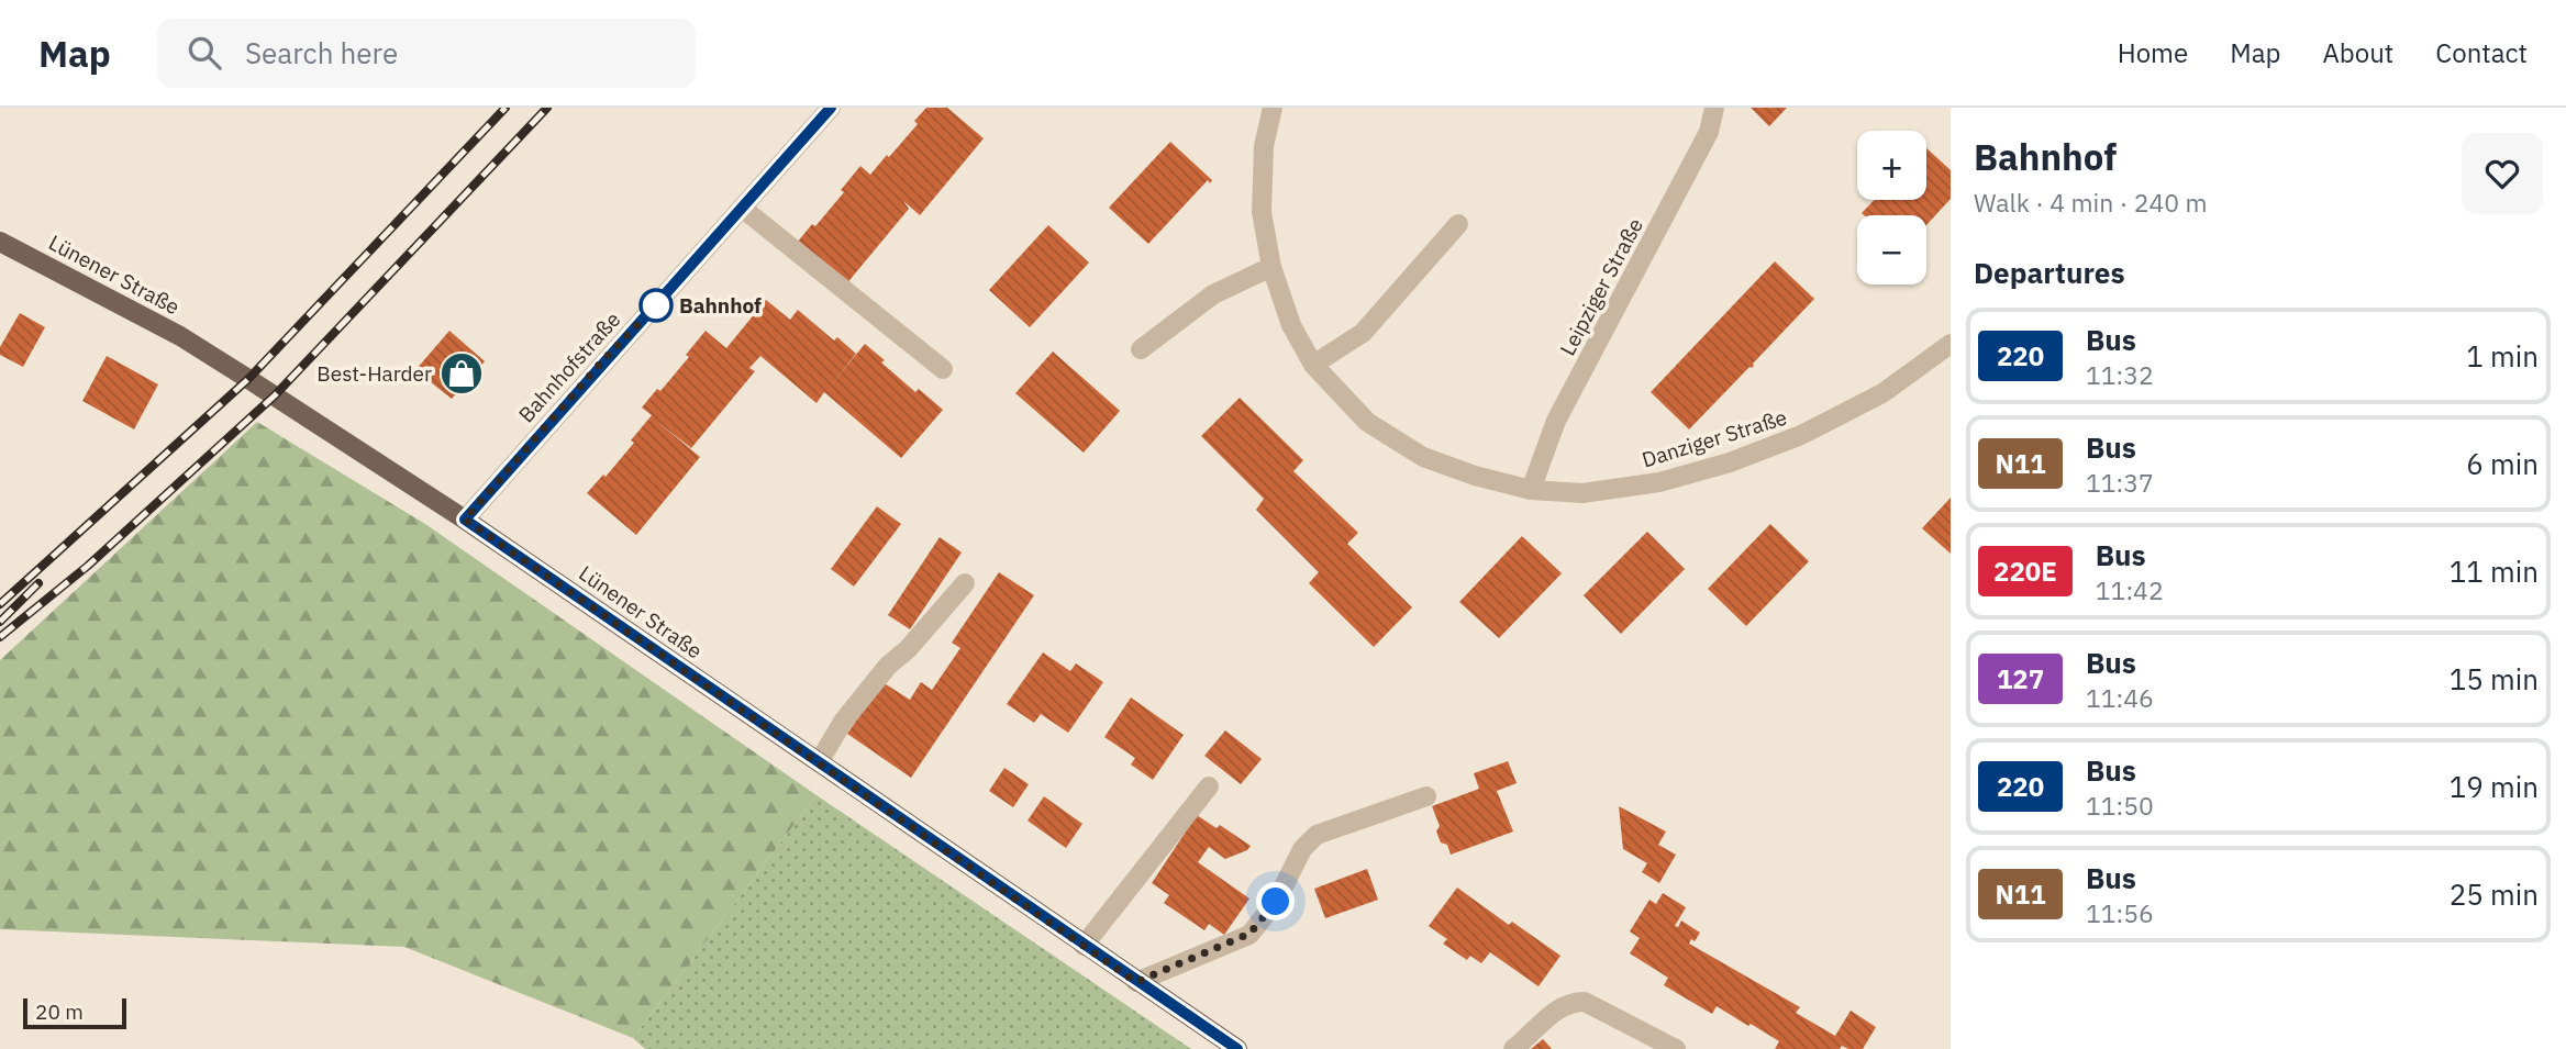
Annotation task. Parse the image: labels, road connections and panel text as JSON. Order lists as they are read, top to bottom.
{
  "streets": {
    "main road": ["Lünener Straße"],
    "street": ["Leipziger Straße", "Bahnhofstraße", "Danziger Straße"]
  },
  "crossings": [
    ["Lünener Straße", "Bahnhofstraße"],
    ["Leipziger Straße", "Danziger Straße"]
  ],
  "places": {
    "other": ["Bahnhof"],
    "shop": ["Best-Harder"]
  },
  "lines": ["bus line 220"],
  "scale_bar": "20 m",
  "page": {
    "header": "Map",
    "search": "Search here",
    "nav": [
      "Home",
      "Map",
      "About",
      "Contact"
    ],
    "heading": [
      ["Bahnhof", "Walk · 4 min · 240 m"],
      "Departures"
    ],
    "map_buttons": ["+", "−"],
    "list": [
      {
        "mark": "220",
        "name": "Bus",
        "note": "11:32",
        "value": "1 min"
      },
      {
        "mark": "N11",
        "name": "Bus",
        "note": "11:37",
        "value": "6 min"
      },
      {
        "mark": "220E",
        "name": "Bus",
        "note": "11:42",
        "value": "11 min"
      },
      {
        "mark": "127",
        "name": "Bus",
        "note": "11:46",
        "value": "15 min"
      },
      {
        "mark": "220",
        "name": "Bus",
        "note": "11:50",
        "value": "19 min"
      },
      {
        "mark": "N11",
        "name": "Bus",
        "note": "11:56",
        "value": "25 min"
      }
    ],
    "scale": "20 m"
  }
}
